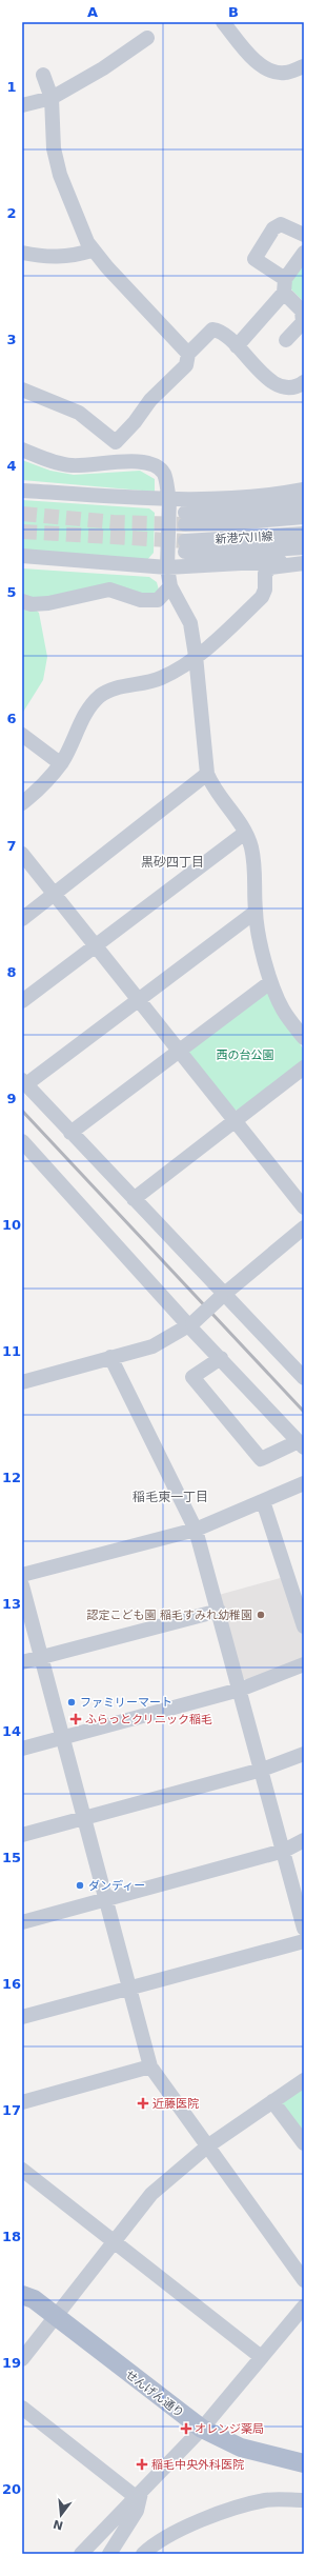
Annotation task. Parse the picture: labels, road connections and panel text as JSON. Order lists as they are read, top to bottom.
{
  "streets": {
    "main road": ["せんげん通り"],
    "street": ["新港穴川線"]
  },
  "districts": ["黒砂四丁目", "稲毛東一丁目"],
  "parks": ["西の台公園"],
  "places": {
    "other": ["認定こども園 稲毛すみれ幼稚園", "ファミリーマート", "ダンディー"],
    "health": [
      "ふらっとクリニック稲毛",
      "近藤医院",
      "オレンジ薬局",
      "稲毛中央外科医院"
    ]
  },
  "north": "bottom",
  "grid": {
    "columns": ["A", "B"],
    "rows": [
      "1",
      "2",
      "3",
      "4",
      "5",
      "6",
      "7",
      "8",
      "9",
      "10",
      "11",
      "12",
      "13",
      "14",
      "15",
      "16",
      "17",
      "18",
      "19",
      "20"
    ]
  }
}
